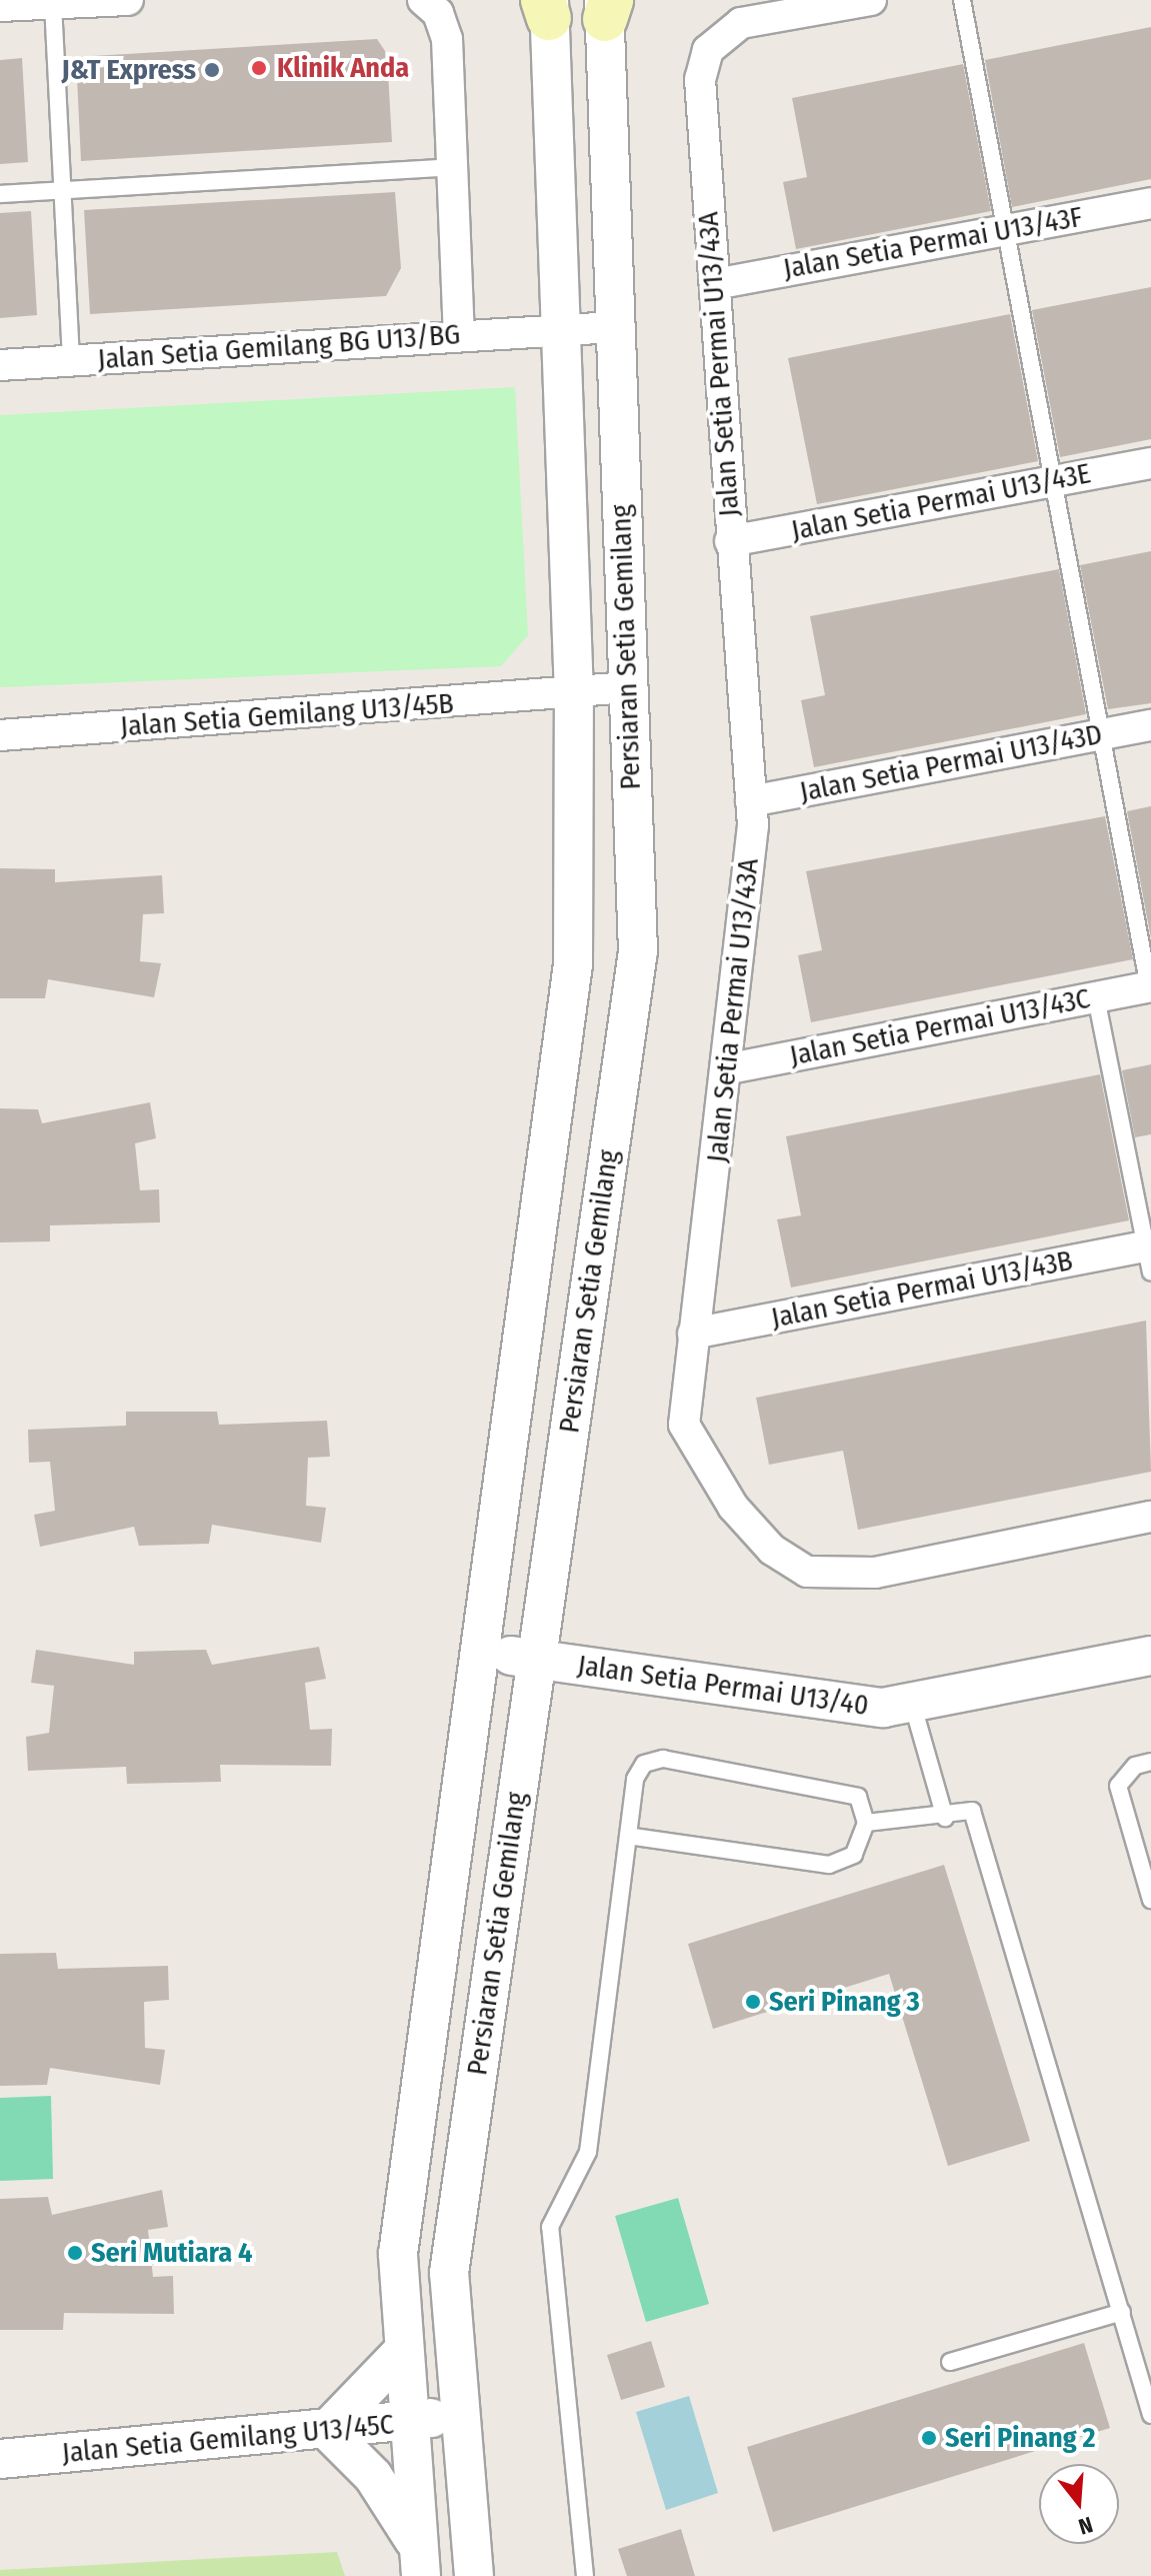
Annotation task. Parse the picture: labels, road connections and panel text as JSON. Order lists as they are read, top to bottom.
{
  "streets": {
    "street": [
      "Jalan Setia Permai U13/43F",
      "Jalan Setia Gemilang BG U13/BG",
      "Jalan Setia Permai U13/43A",
      "Jalan Setia Permai U13/43E",
      "Persiaran Setia Gemilang",
      "Jalan Setia Gemilang U13/45B",
      "Jalan Setia Permai U13/43D",
      "Jalan Setia Permai U13/43C",
      "Jalan Setia Permai U13/43B",
      "Jalan Setia Permai U13/40",
      "Jalan Setia Gemilang U13/45C"
    ]
  },
  "crossings": [
    ["Jalan Setia Permai U13/43F", "Jalan Setia Permai U13/43A"],
    ["Jalan Setia Gemilang BG U13/BG", "Persiaran Setia Gemilang"],
    ["Jalan Setia Permai U13/43A", "Jalan Setia Permai U13/43E"],
    ["Jalan Setia Permai U13/43A", "Jalan Setia Permai U13/43D"],
    ["Jalan Setia Permai U13/43A", "Jalan Setia Permai U13/43C"],
    ["Jalan Setia Permai U13/43A", "Jalan Setia Permai U13/43B"],
    ["Persiaran Setia Gemilang", "Jalan Setia Gemilang U13/45B"],
    ["Persiaran Setia Gemilang", "Jalan Setia Permai U13/40"],
    ["Persiaran Setia Gemilang", "Jalan Setia Gemilang U13/45C"]
  ],
  "places": [
    "Klinik Anda",
    "J&T Express",
    "Seri Pinang 3",
    "Seri Mutiara 4",
    "Seri Pinang 2"
  ],
  "north": "bottom"
}
